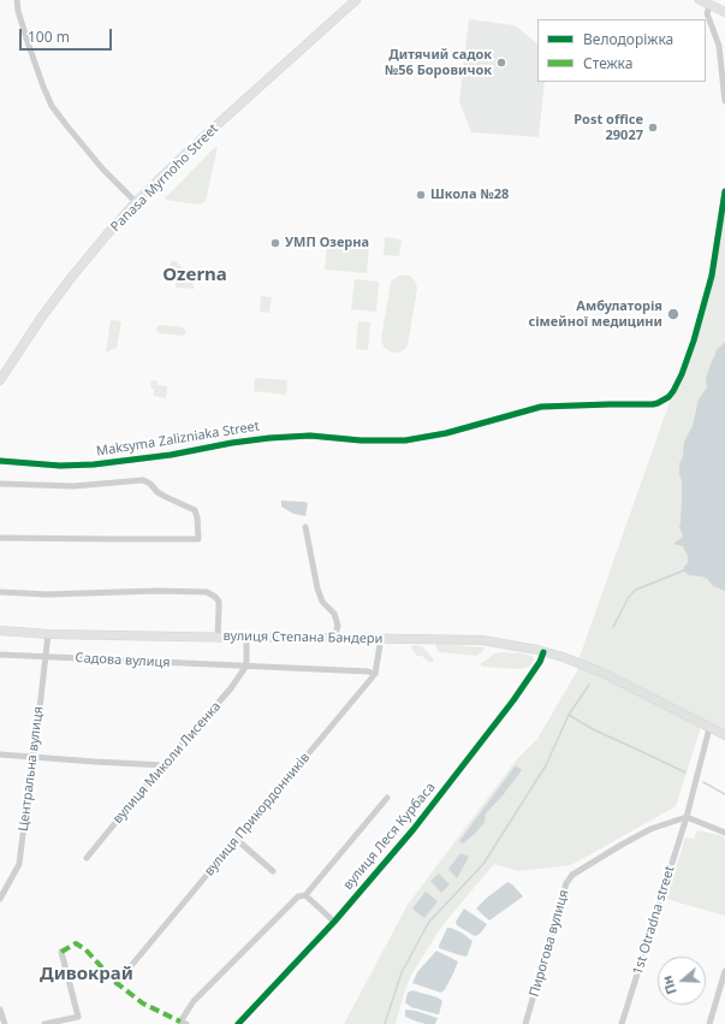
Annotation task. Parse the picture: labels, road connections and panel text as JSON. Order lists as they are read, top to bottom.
{
  "streets": {
    "main road": ["Panasa Myrnoho Street", "вулиця Степана Бандери"],
    "street": [
      "Maksyma Zalizniaka Street",
      "Садова вулиця",
      "вулиця Миколи Лисенка",
      "Центральна вулиця",
      "вулиця Прикордонників",
      "вулиця Леся Курбаса",
      "1st Otradna street",
      "Пирогова вулиця"
    ]
  },
  "crossings": [
    ["вулиця Степана Бандери", "Центральна вулиця"],
    ["вулиця Степана Бандери", "вулиця Прикордонників"],
    ["вулиця Степана Бандери", "вулиця Леся Курбаса"],
    ["вулиця Степана Бандери", "1st Otradna street"],
    ["Садова вулиця", "вулиця Миколи Лисенка"],
    ["Садова вулиця", "Центральна вулиця"],
    ["Садова вулиця", "вулиця Прикордонників"],
    ["1st Otradna street", "Пирогова вулиця"]
  ],
  "districts": ["Ozerna", "Дивокрай"],
  "places": [
    "Дитячий садок №56 Боровичок",
    "Post office 29027",
    "Школа №28",
    "УМП Озерна",
    "Амбулаторія сімейної медицини"
  ],
  "legend": ["Велодоріжка", "Стежка"],
  "scale_bar": "100 m",
  "north": "left"
}
